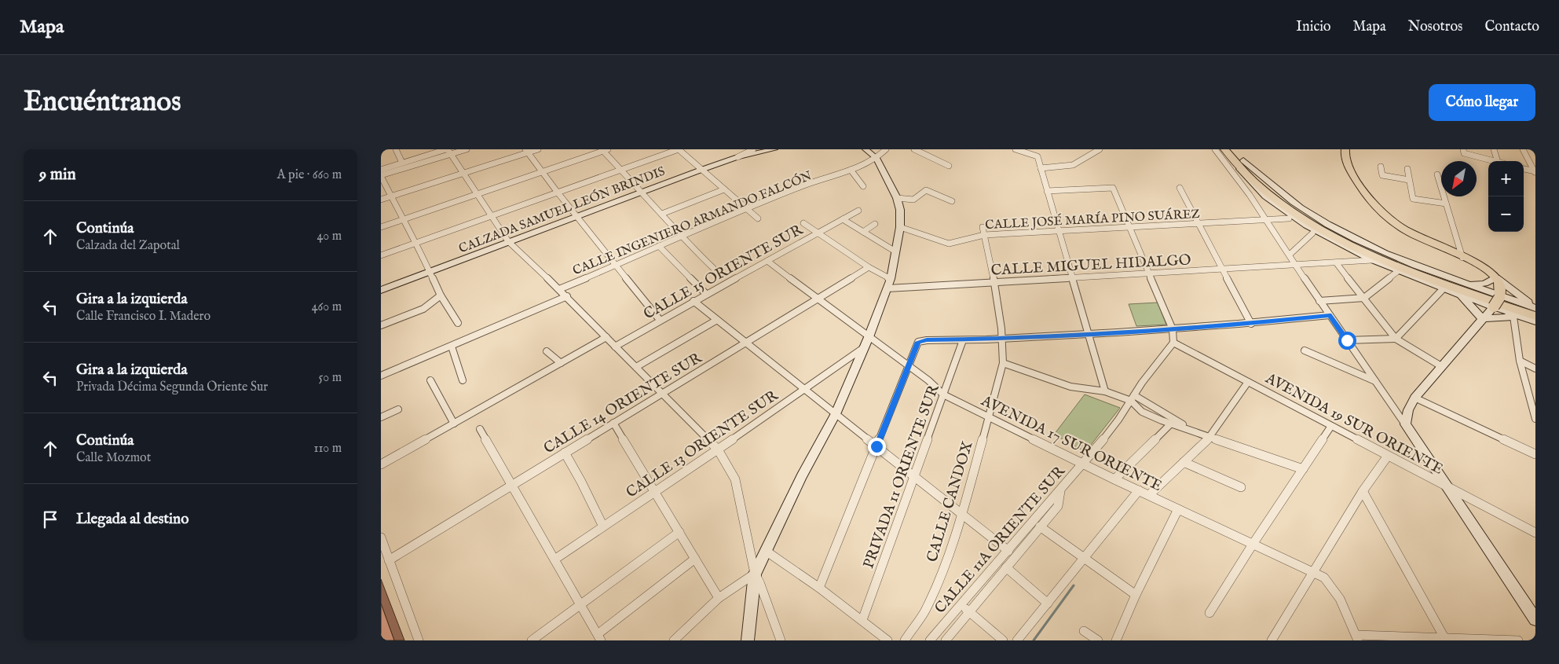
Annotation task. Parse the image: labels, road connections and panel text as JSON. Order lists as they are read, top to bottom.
{
  "streets": {
    "street": [
      "CALZADA SAMUEL LEÓN BRINDIS",
      "CALLE JOSÉ MARÍA PINO SUÁREZ",
      "CALLE INGENIERO ARMANDO FALCÓN",
      "CALLE MIGUEL HIDALGO",
      "CALLE 15 ORIENTE SUR",
      "CALLE 14 ORIENTE SUR",
      "AVENIDA 19 SUR ORIENTE",
      "AVENIDA 17 SUR ORIENTE",
      "CALLE 13 ORIENTE SUR",
      "PRIVADA 11 ORIENTE SUR",
      "CALLE CANDOX",
      "CALLE 11A ORIENTE SUR"
    ]
  },
  "crossings": [
    ["CALLE 15 ORIENTE SUR", "AVENIDA 17 SUR ORIENTE"],
    ["CALLE 14 ORIENTE SUR", "AVENIDA 17 SUR ORIENTE"],
    ["AVENIDA 19 SUR ORIENTE", "CALLE 11A ORIENTE SUR"],
    ["AVENIDA 17 SUR ORIENTE", "PRIVADA 11 ORIENTE SUR"],
    ["AVENIDA 17 SUR ORIENTE", "CALLE CANDOX"],
    ["AVENIDA 17 SUR ORIENTE", "CALLE 11A ORIENTE SUR"]
  ],
  "north": "bottom left",
  "page": {
    "header": "Mapa",
    "nav": [
      "Inicio",
      "Mapa",
      "Nosotros",
      "Contacto"
    ],
    "buttons": "Cómo llegar",
    "title": "Encuéntranos",
    "heading": ["9 min", "A pie · 660 m"],
    "map_buttons": ["+", "−"],
    "list": [
      ["Continúa", "Calzada del Zapotal", "40 m"],
      ["Gira a la izquierda", "Calle Francisco I. Madero", "460 m"],
      ["Gira a la izquierda", "Privada Décima Segunda Oriente Sur", "50 m"],
      ["Continúa", "Calle Mozmot", "110 m"],
      "Llegada al destino"
    ]
  }
}
